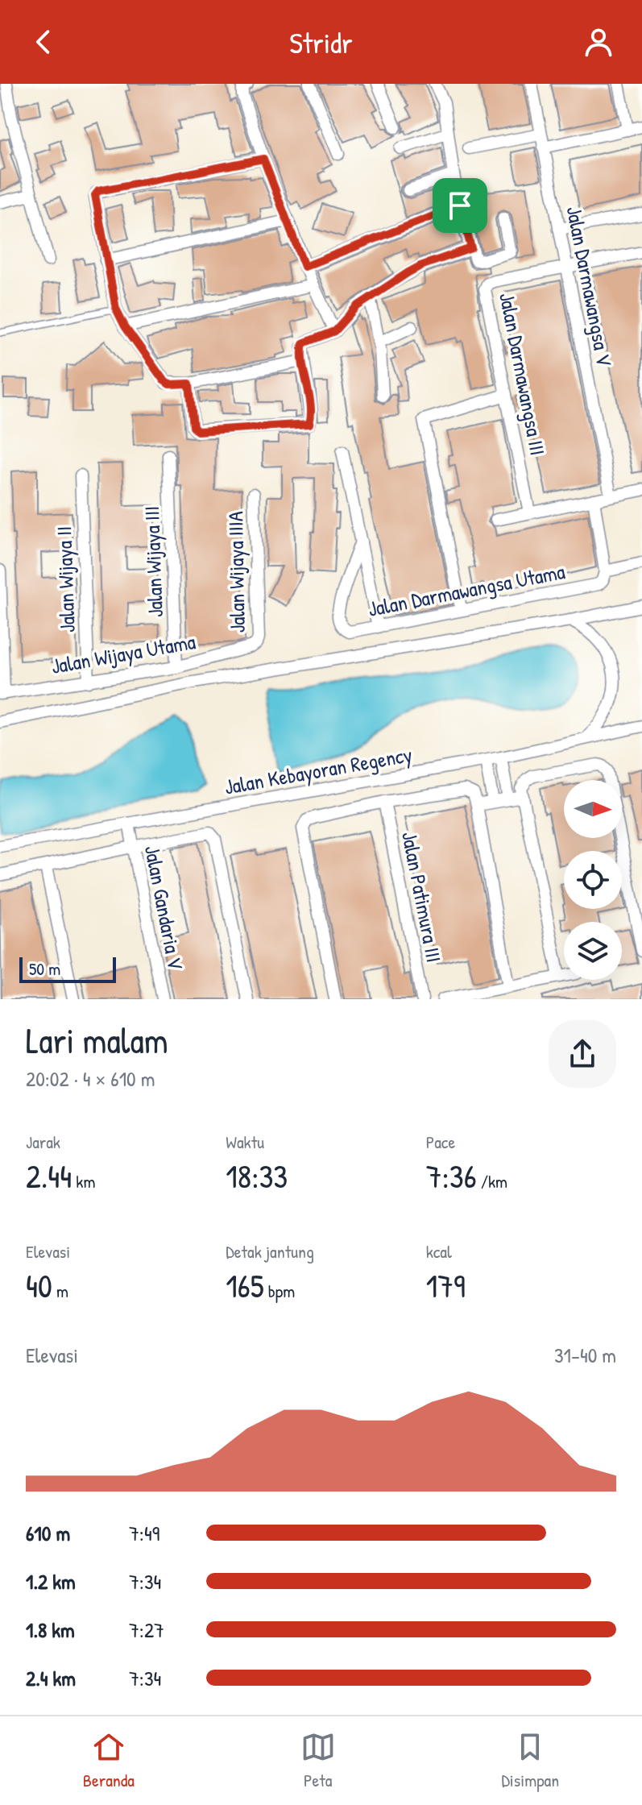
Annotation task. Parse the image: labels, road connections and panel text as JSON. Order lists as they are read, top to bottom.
{
  "streets": {
    "street": [
      "Jalan Darmawangsa V",
      "Jalan Darmawangsa III",
      "Jalan Wijaya III",
      "Jalan Wijaya IIIA",
      "Jalan Wijaya II",
      "Jalan Darmawangsa Utama",
      "Jalan Wijaya Utama",
      "Jalan Kebayoran Regency",
      "Jalan Patimura III",
      "Jalan Gandaria V"
    ]
  },
  "crossings": [
    ["Jalan Darmawangsa V", "Jalan Darmawangsa III"],
    ["Jalan Wijaya III", "Jalan Wijaya Utama"],
    ["Jalan Wijaya IIIA", "Jalan Wijaya Utama"],
    ["Jalan Wijaya II", "Jalan Wijaya Utama"],
    ["Jalan Kebayoran Regency", "Jalan Gandaria V"]
  ],
  "scale_bar": "50 m",
  "north": "right",
  "page": {
    "header": "Stridr",
    "scale": "50 m",
    "heading": ["Lari malam", "20:02 · 4 × 610 m"],
    "stats": [
      ["Jarak", "2.44 km"],
      ["Waktu", "18:33"],
      ["Pace", "7:36 /km"],
      ["Elevasi", "40 m"],
      ["Detak jantung", "165 bpm"],
      ["kcal", "179"]
    ],
    "chart": ["Elevasi", "31–40 m"],
    "list": [
      {
        "name": "610 m",
        "note": "7:49"
      },
      {
        "name": "1.2 km",
        "note": "7:34"
      },
      {
        "name": "1.8 km",
        "note": "7:27"
      },
      {
        "name": "2.4 km",
        "note": "7:34"
      }
    ],
    "tabs": ["Beranda", "Peta", "Disimpan"]
  }
}
